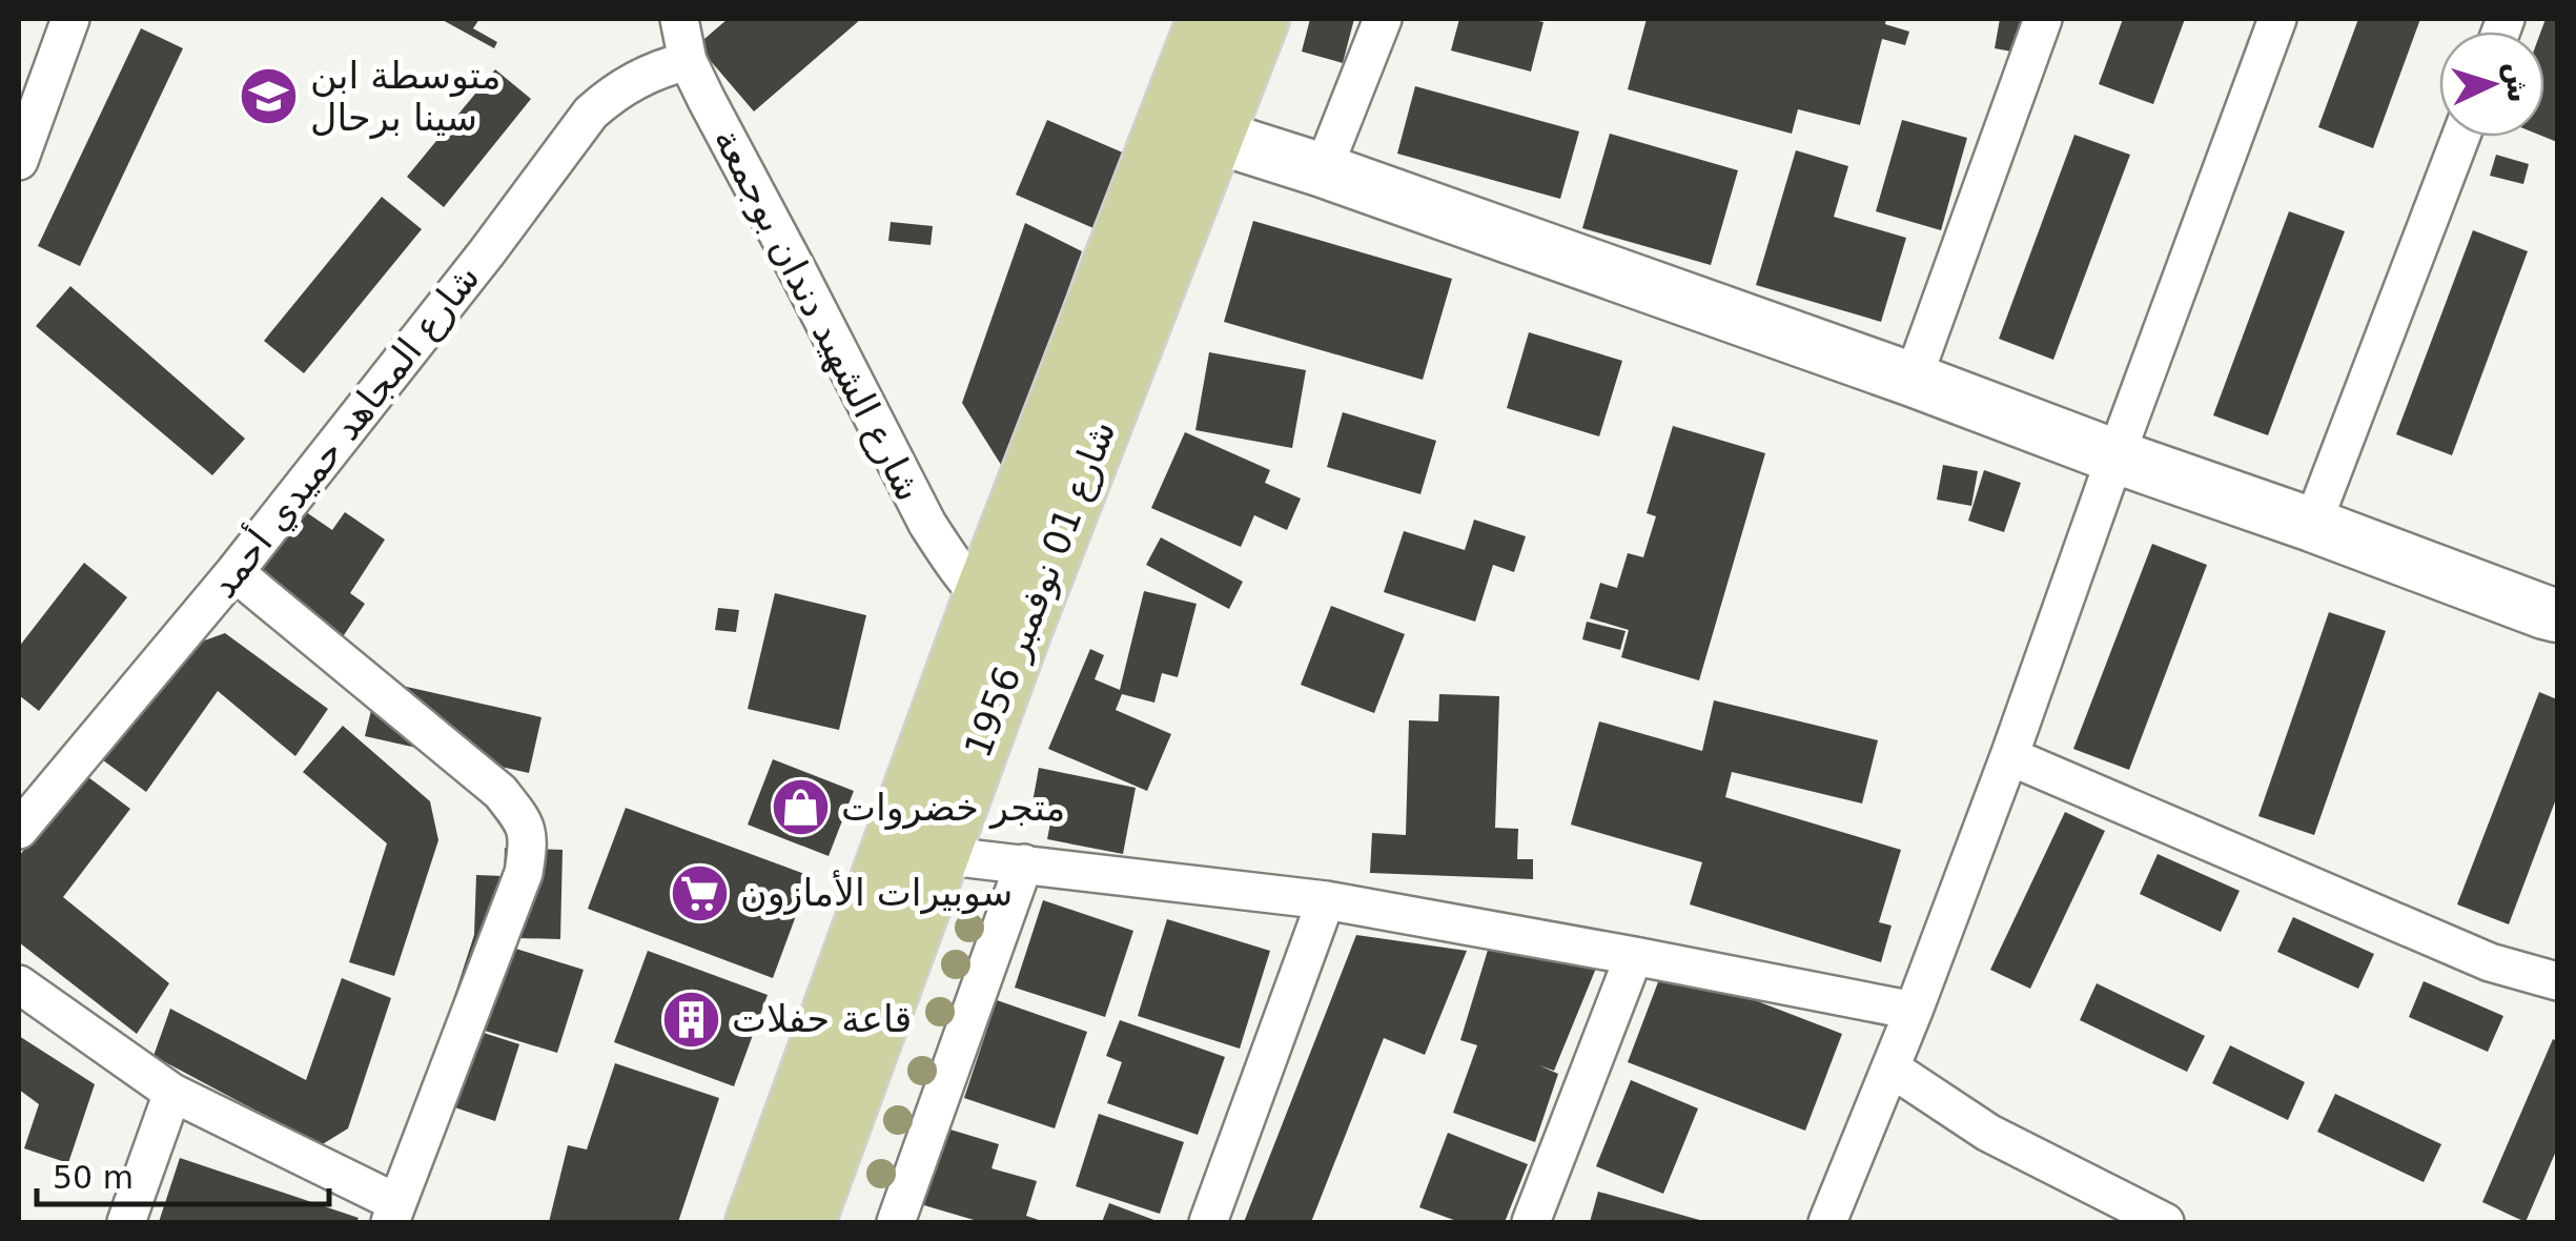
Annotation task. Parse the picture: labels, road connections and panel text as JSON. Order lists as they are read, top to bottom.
{
  "streets": {
    "main road": ["شارع 01 نوفمبر 1956"],
    "street": ["شارع الشهيد دندان بوجمعة", "شارع المجاهد حميدي أحمد"]
  },
  "crossings": [
    ["شارع الشهيد دندان بوجمعة", "شارع المجاهد حميدي أحمد"],
    ["شارع الشهيد دندان بوجمعة", "شارع 01 نوفمبر 1956"]
  ],
  "places": {
    "school or university": ["متوسطة ابن سينا برحال"],
    "shop": ["متجر خضروات"],
    "supermarket": ["سوبيرات الأمازون"],
    "building": ["قاعة حفلات"]
  },
  "scale_bar": "50 m",
  "north": "right"
}
